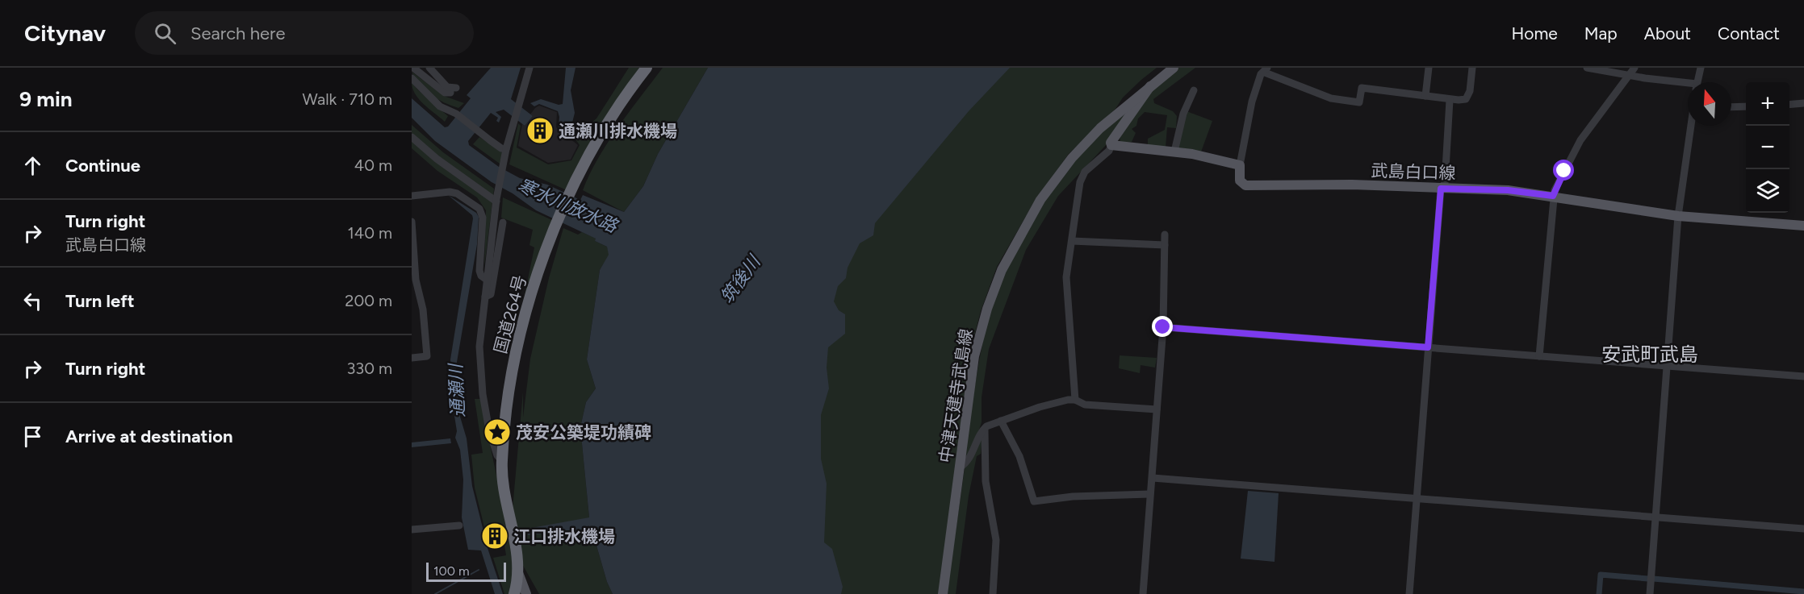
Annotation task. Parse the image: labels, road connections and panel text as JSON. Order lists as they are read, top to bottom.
{
  "streets": {
    "highway": ["国道264号"],
    "main road": ["武島白口線", "中津天建寺武島線"]
  },
  "districts": ["安武町武島"],
  "water": ["寒水川放水路", "筑後川", "通瀬川"],
  "places": {
    "building": ["通瀬川排水機場", "江口排水機場"],
    "place": ["茂安公築堤功績碑"]
  },
  "scale_bar": "100 m",
  "north": "top",
  "page": {
    "header": "Citynav",
    "search": "Search here",
    "nav": [
      "Home",
      "Map",
      "About",
      "Contact"
    ],
    "heading": ["9 min", "Walk · 710 m"],
    "map_buttons": ["+", "−"],
    "list": [
      ["Continue", "40 m"],
      ["Turn right", "武島白口線", "140 m"],
      ["Turn left", "200 m"],
      ["Turn right", "330 m"],
      "Arrive at destination"
    ],
    "scale": "100 m"
  }
}
